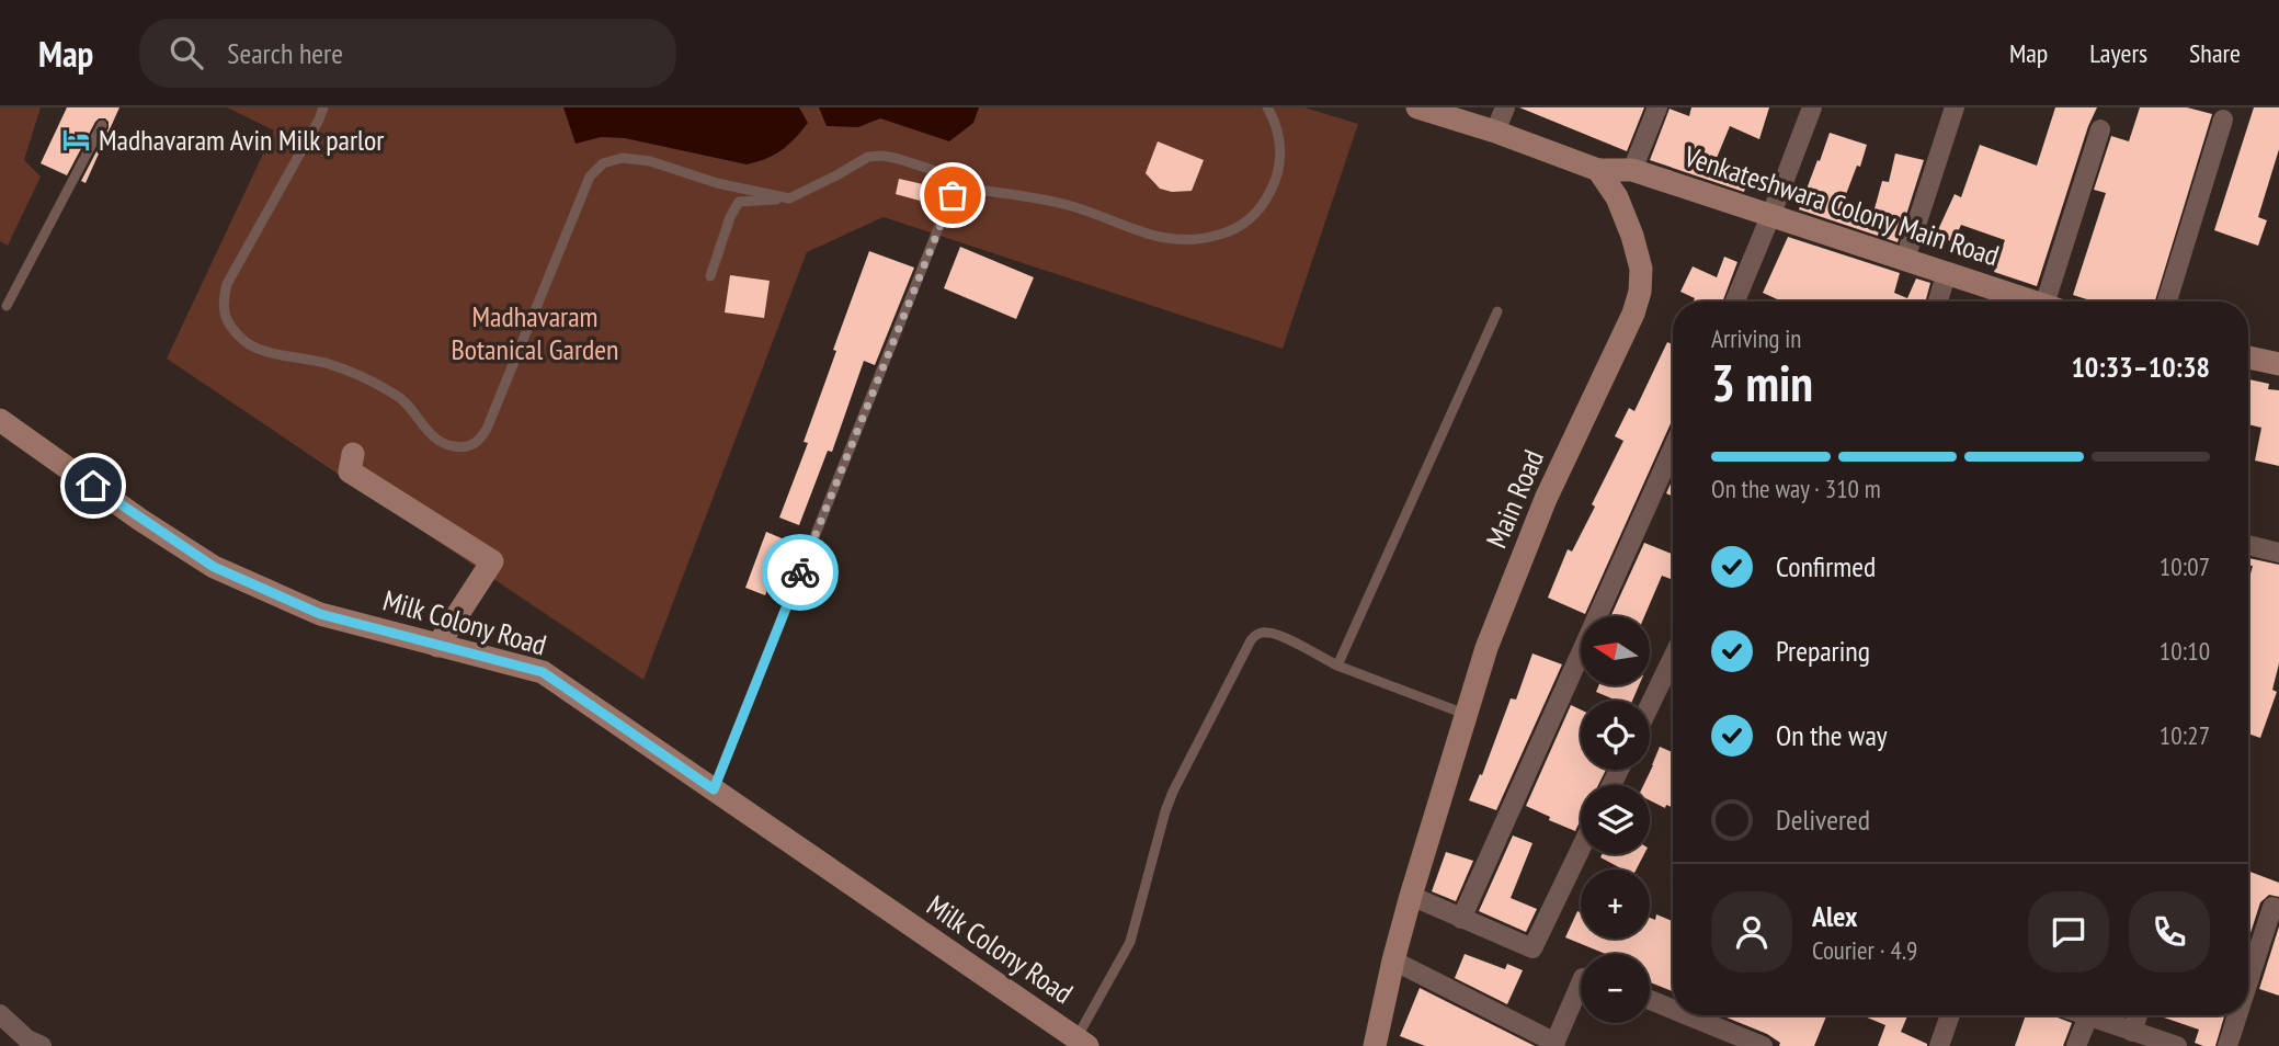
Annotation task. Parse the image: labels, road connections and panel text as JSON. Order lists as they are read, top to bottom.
{
  "streets": {
    "street": ["Venkateshwara Colony Main Road", "Main Road", "Milk Colony Road"]
  },
  "crossings": [
    ["Venkateshwara Colony Main Road", "Main Road"]
  ],
  "parks": ["Madhavaram Botanical Garden"],
  "places": {
    "hotel": ["Madhavaram Avin Milk parlor"]
  },
  "north": "left",
  "page": {
    "header": "Map",
    "search": "Search here",
    "nav": ["Map", "Layers", "Share"],
    "heading": ["3 min", "Arriving in", "10:33–10:38"],
    "panel": ["Alex", "Courier · 4.9"],
    "bar": "On the way · 310 m",
    "list": [
      ["Confirmed", "10:07"],
      ["Preparing", "10:10"],
      ["On the way", "10:27"],
      "Delivered"
    ],
    "map_buttons": ["+", "−"]
  }
}
